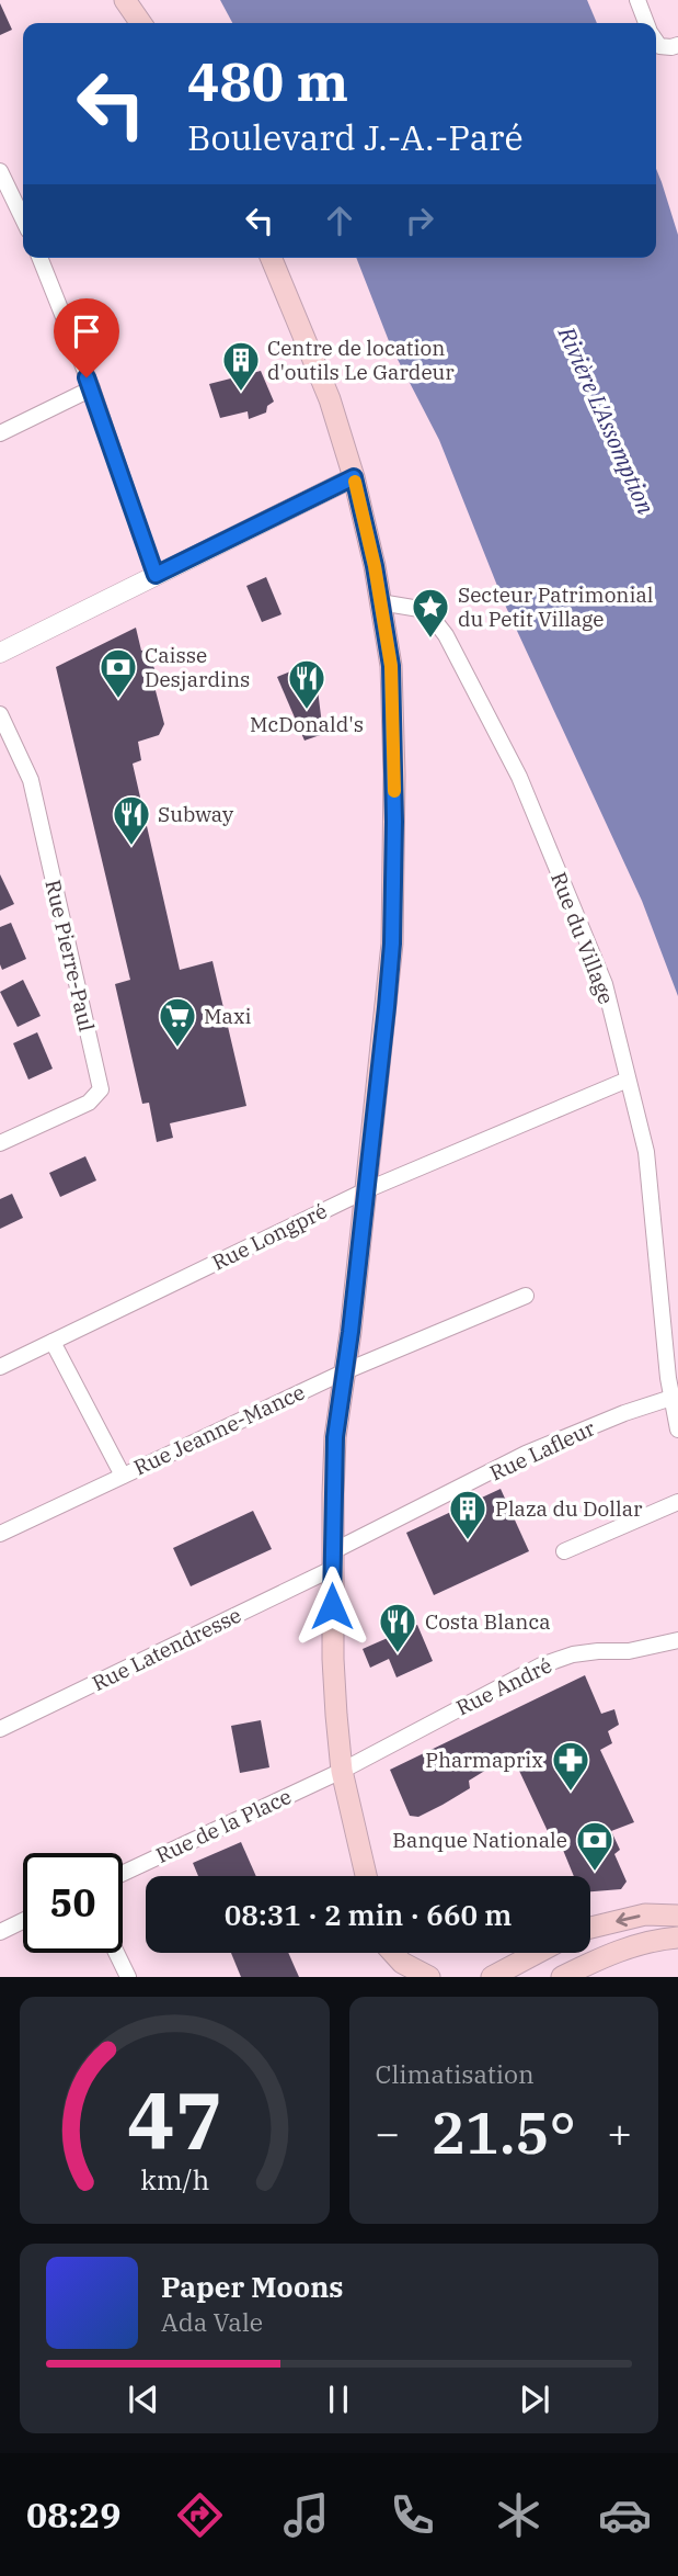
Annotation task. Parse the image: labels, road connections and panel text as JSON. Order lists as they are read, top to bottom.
{
  "streets": {
    "street": [
      "Rue du Village",
      "Rue Pierre-Paul",
      "Rue Longpré",
      "Rue Jeanne-Mance",
      "Rue Lafleur",
      "Rue Latendresse",
      "Rue André",
      "Rue de la Place"
    ]
  },
  "crossings": [
    ["Rue du Village", "Rue Longpré"],
    ["Rue du Village", "Rue Lafleur"],
    ["Rue Lafleur", "Rue Latendresse"],
    ["Rue André", "Rue de la Place"]
  ],
  "water": ["Rivière L'Assomption"],
  "places": {
    "building": ["Centre de location d'outils Le Gardeur", "Plaza du Dollar"],
    "place": ["Secteur Patrimonial du Petit Village"],
    "bank": ["Caisse Desjardins", "Banque Nationale"],
    "restaurant": ["McDonald's", "Subway", "Costa Blanca"],
    "supermarket": ["Maxi"],
    "pharmacy": ["Pharmaprix"]
  },
  "page": {
    "turn": ["480 m", "Boulevard J.-A.-Paré"],
    "limit": "50",
    "trip": "08:31 · 2 min · 660 m",
    "tile": "Climatisation",
    "heat": ["−", "21.5°", "+"],
    "song": ["Paper Moons", "Ada Vale"],
    "tabs": "08:29",
    "gauge": ["47", "km/h"]
  }
}
